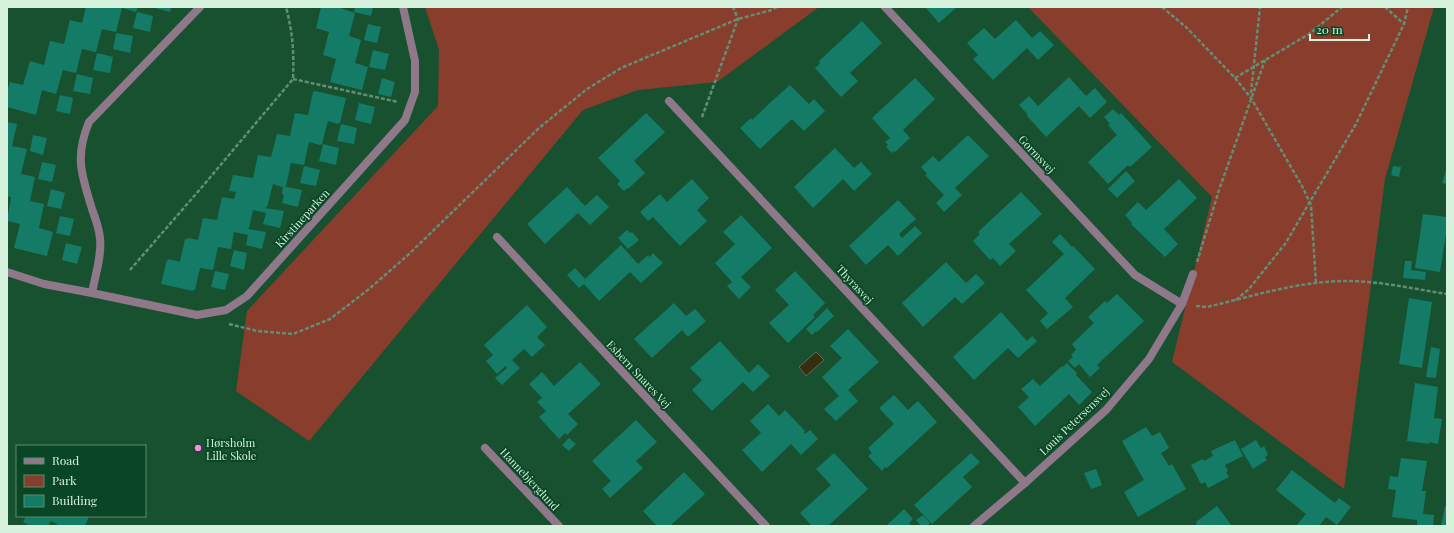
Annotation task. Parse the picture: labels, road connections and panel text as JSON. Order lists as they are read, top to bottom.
{
  "streets": {
    "street": [
      "Gormsvej",
      "Kirstineparken",
      "Thyrasvej",
      "Esbern Snares Vej",
      "Louis Petersensvej",
      "Hannebjerglund"
    ]
  },
  "crossings": [
    ["Gormsvej", "Louis Petersensvej"],
    ["Thyrasvej", "Louis Petersensvej"]
  ],
  "places": ["Hørsholm Lille Skole"],
  "legend": ["Road", "Park", "Building"],
  "scale_bar": "20 m"
}
